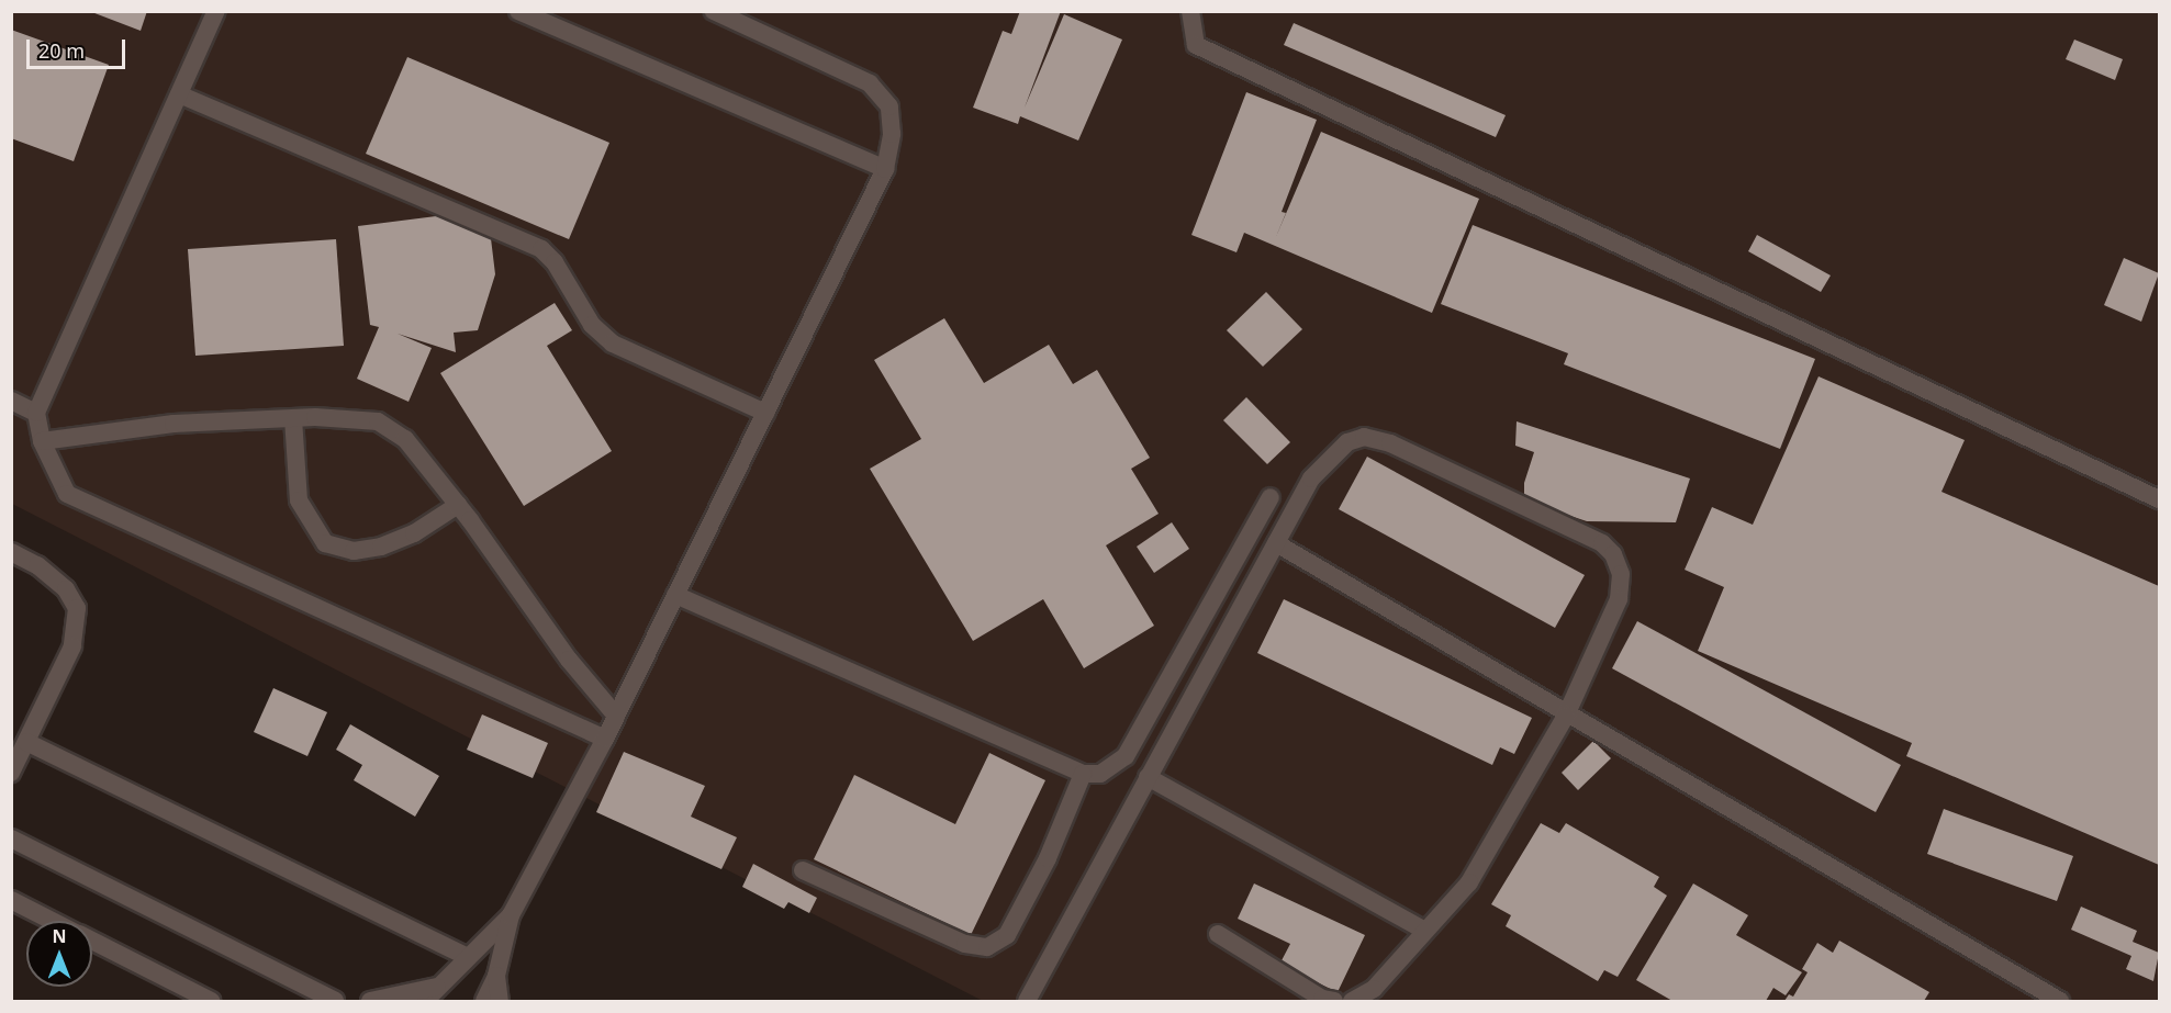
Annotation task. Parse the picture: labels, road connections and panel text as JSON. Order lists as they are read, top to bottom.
{
  "scale_bar": "20 m",
  "north": "top"
}
